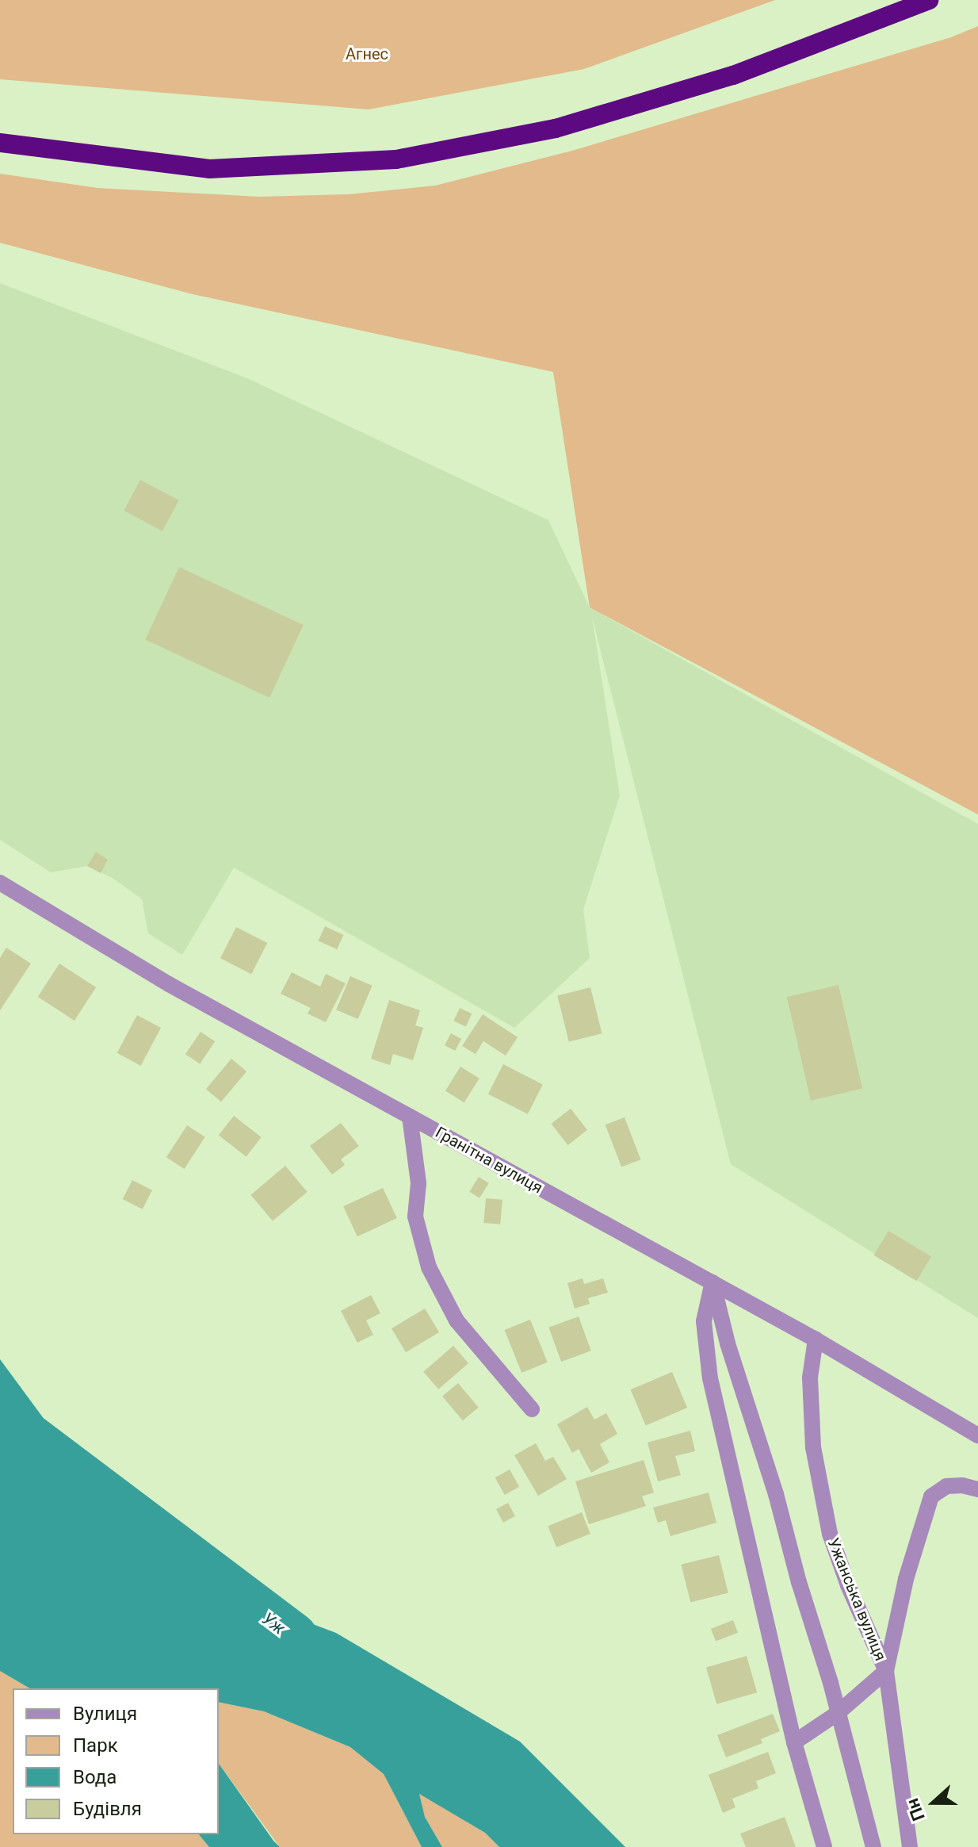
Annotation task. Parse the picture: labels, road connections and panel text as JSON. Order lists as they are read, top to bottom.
{
  "streets": {
    "street": ["Гранітна вулиця", "Ужанська вулиця"]
  },
  "crossings": [
    ["Гранітна вулиця", "Ужанська вулиця"]
  ],
  "water": ["Уж"],
  "parks": ["Агнес"],
  "legend": [
    "Вулиця",
    "Парк",
    "Вода",
    "Будівля"
  ],
  "north": "left"
}
